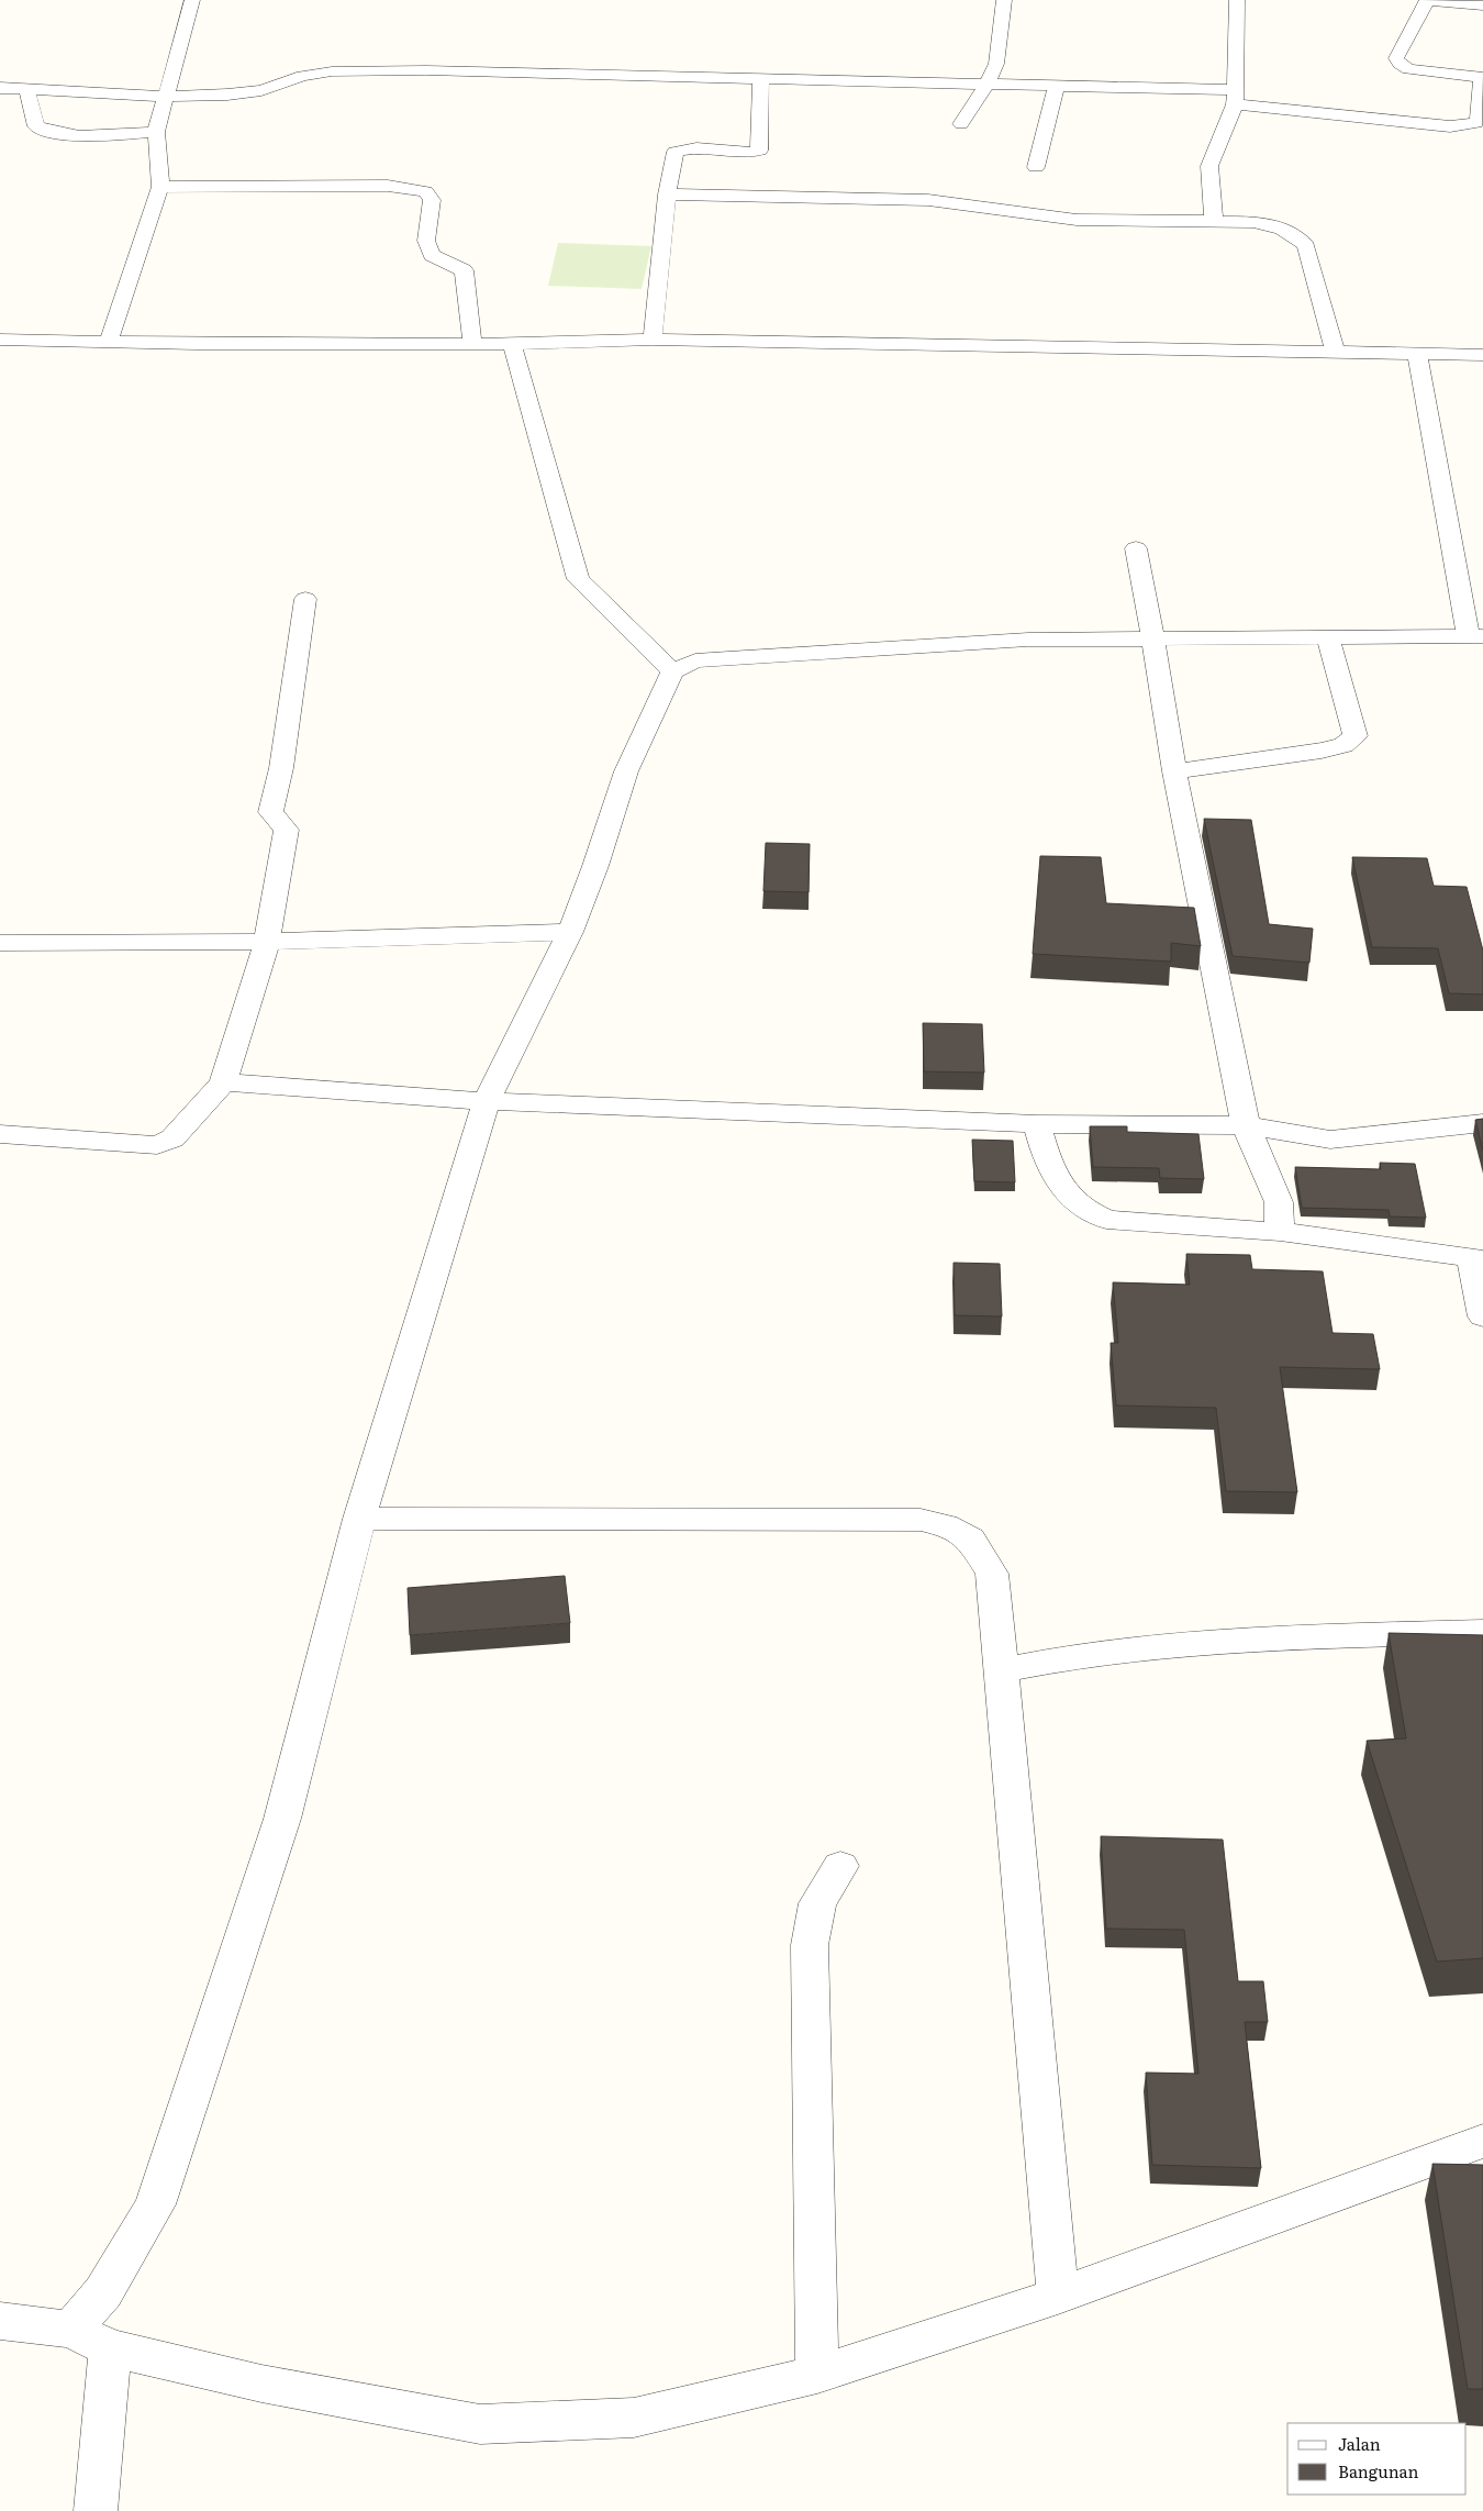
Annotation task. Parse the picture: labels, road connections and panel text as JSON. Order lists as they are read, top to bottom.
{
  "legend": ["Jalan", "Bangunan"]
}
